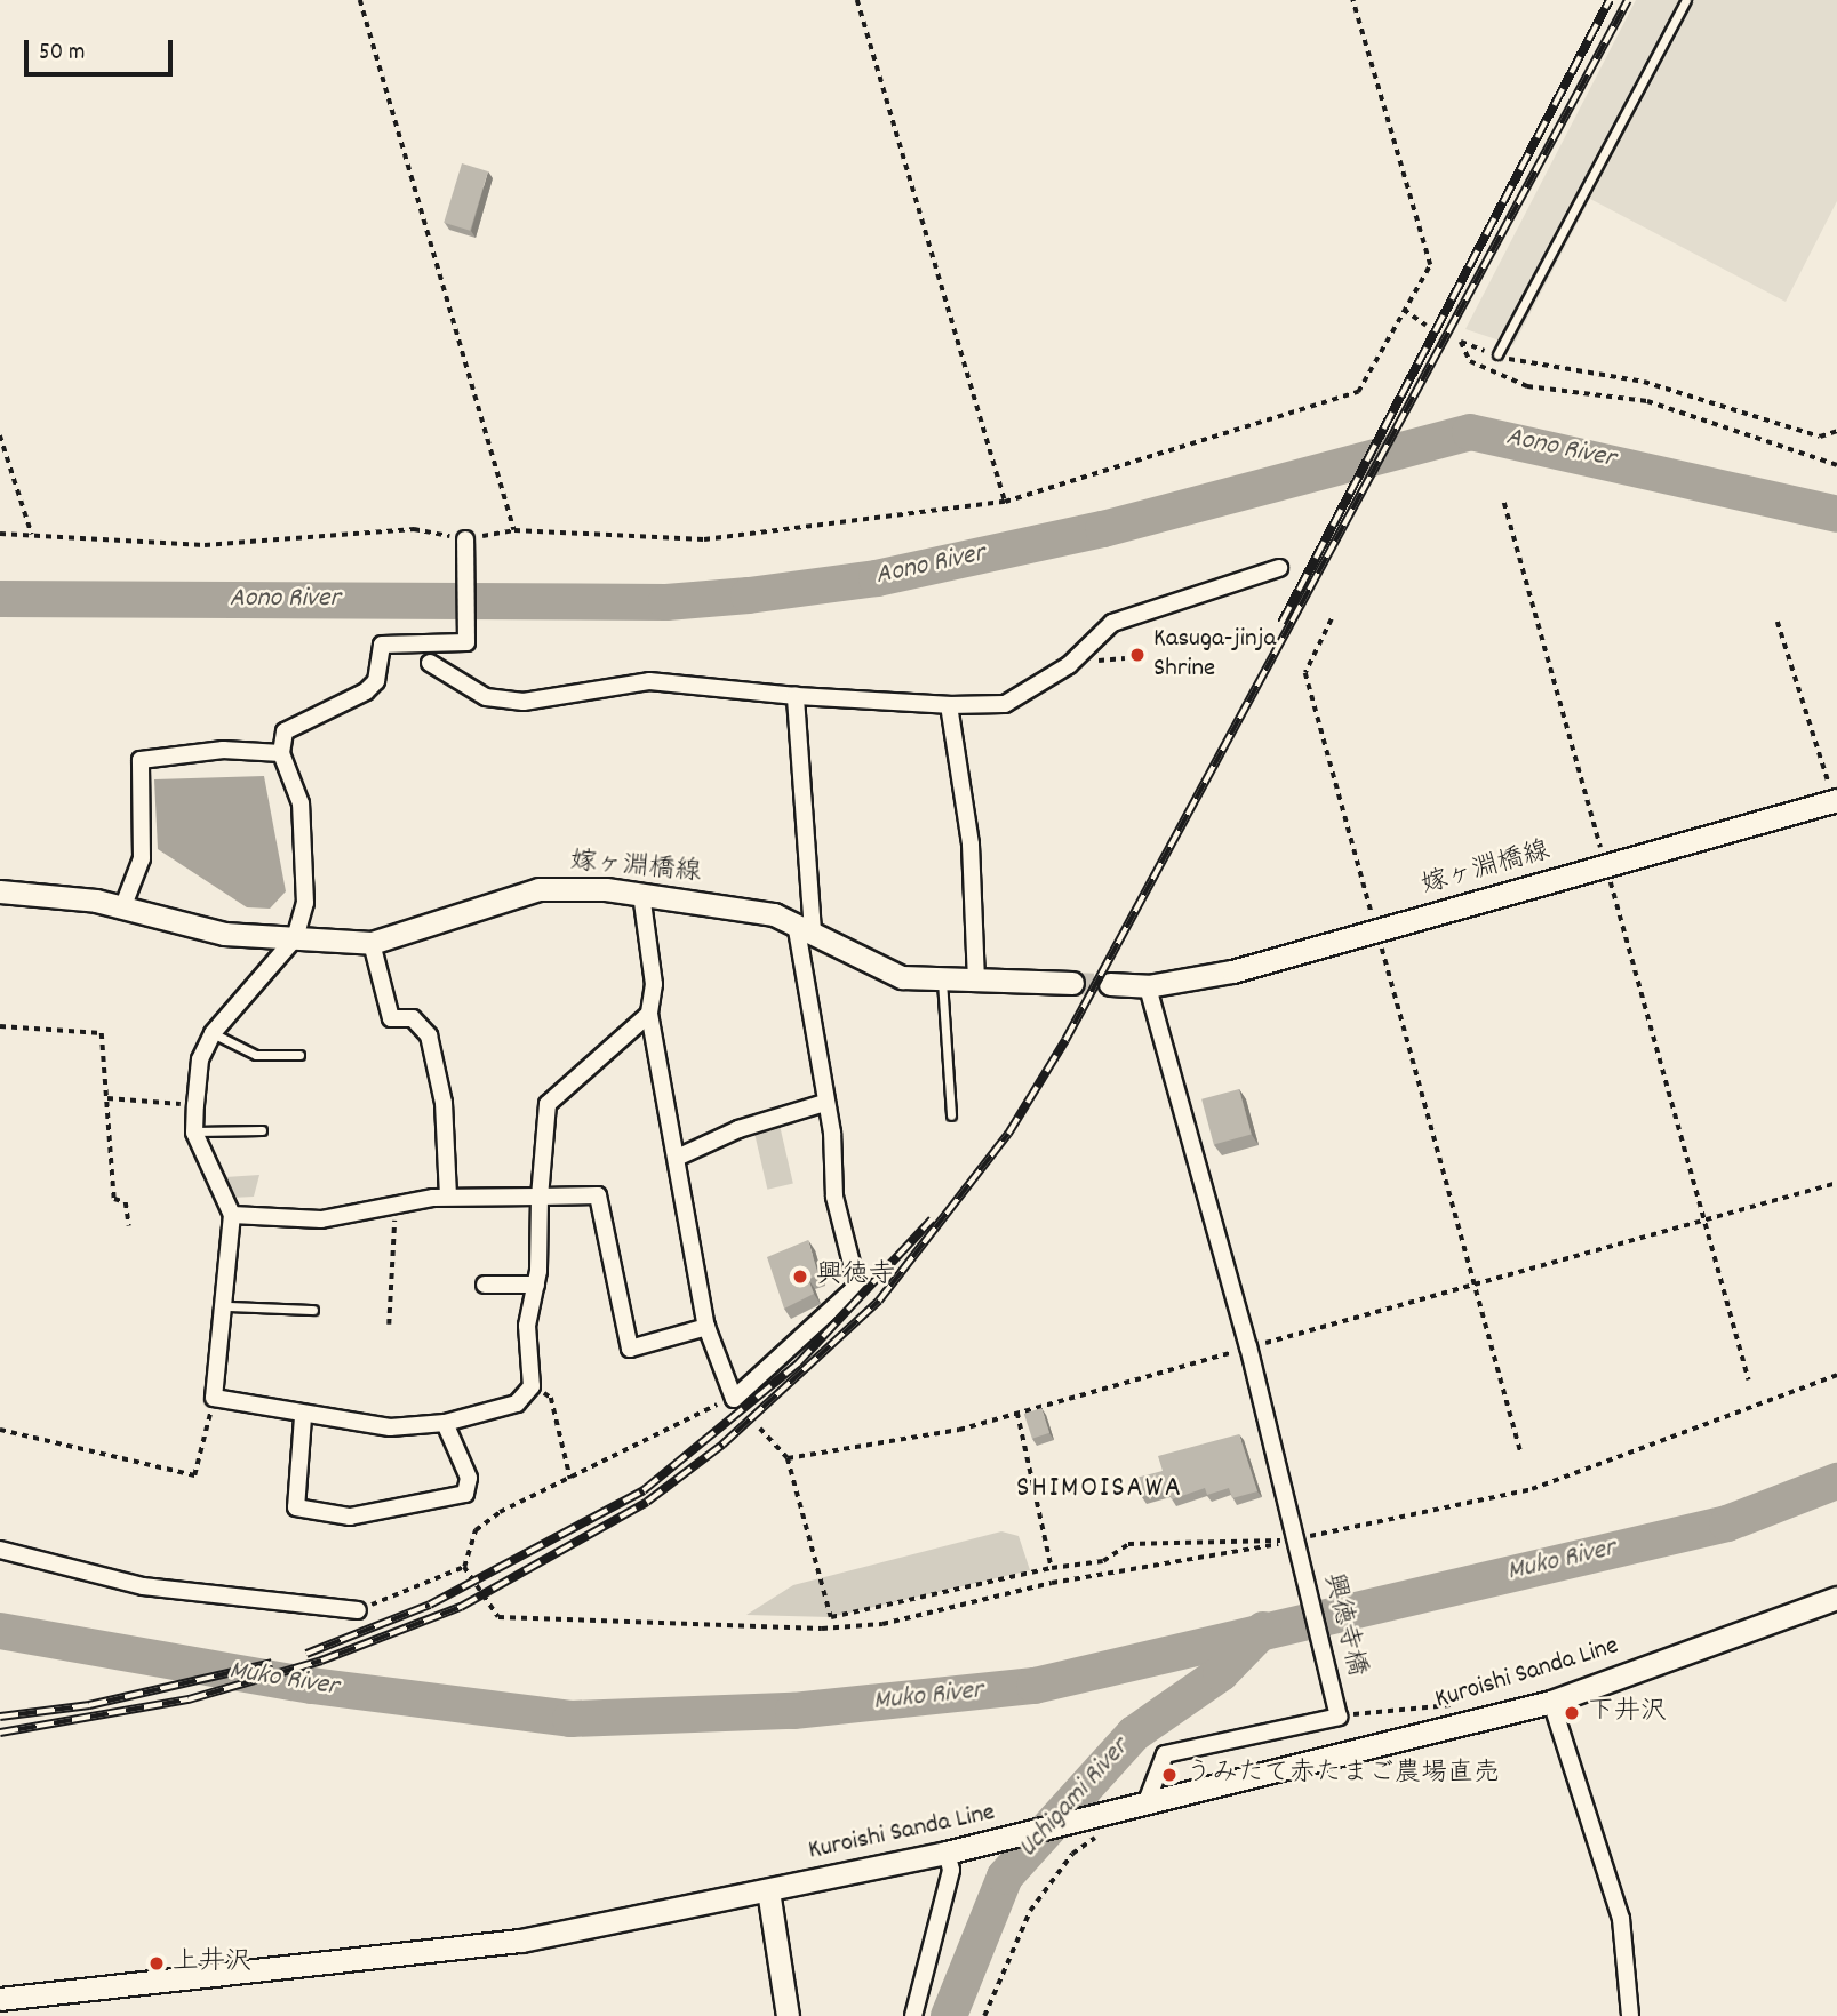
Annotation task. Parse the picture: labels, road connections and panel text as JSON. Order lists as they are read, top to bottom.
{
  "streets": {
    "main road": ["嫁ヶ淵橋線", "Kuroishi Sanda Line"],
    "street": ["興徳寺橋"]
  },
  "crossings": [
    ["嫁ヶ淵橋線", "興徳寺橋"]
  ],
  "districts": ["SHIMOISAWA"],
  "water": ["Aono River", "Muko River", "Uchigami River"],
  "places": [
    "Kasuga-jinja Shrine",
    "興徳寺",
    "下井沢",
    "うみたて赤たまご農場直売",
    "上井沢"
  ],
  "scale_bar": "50 m"
}
